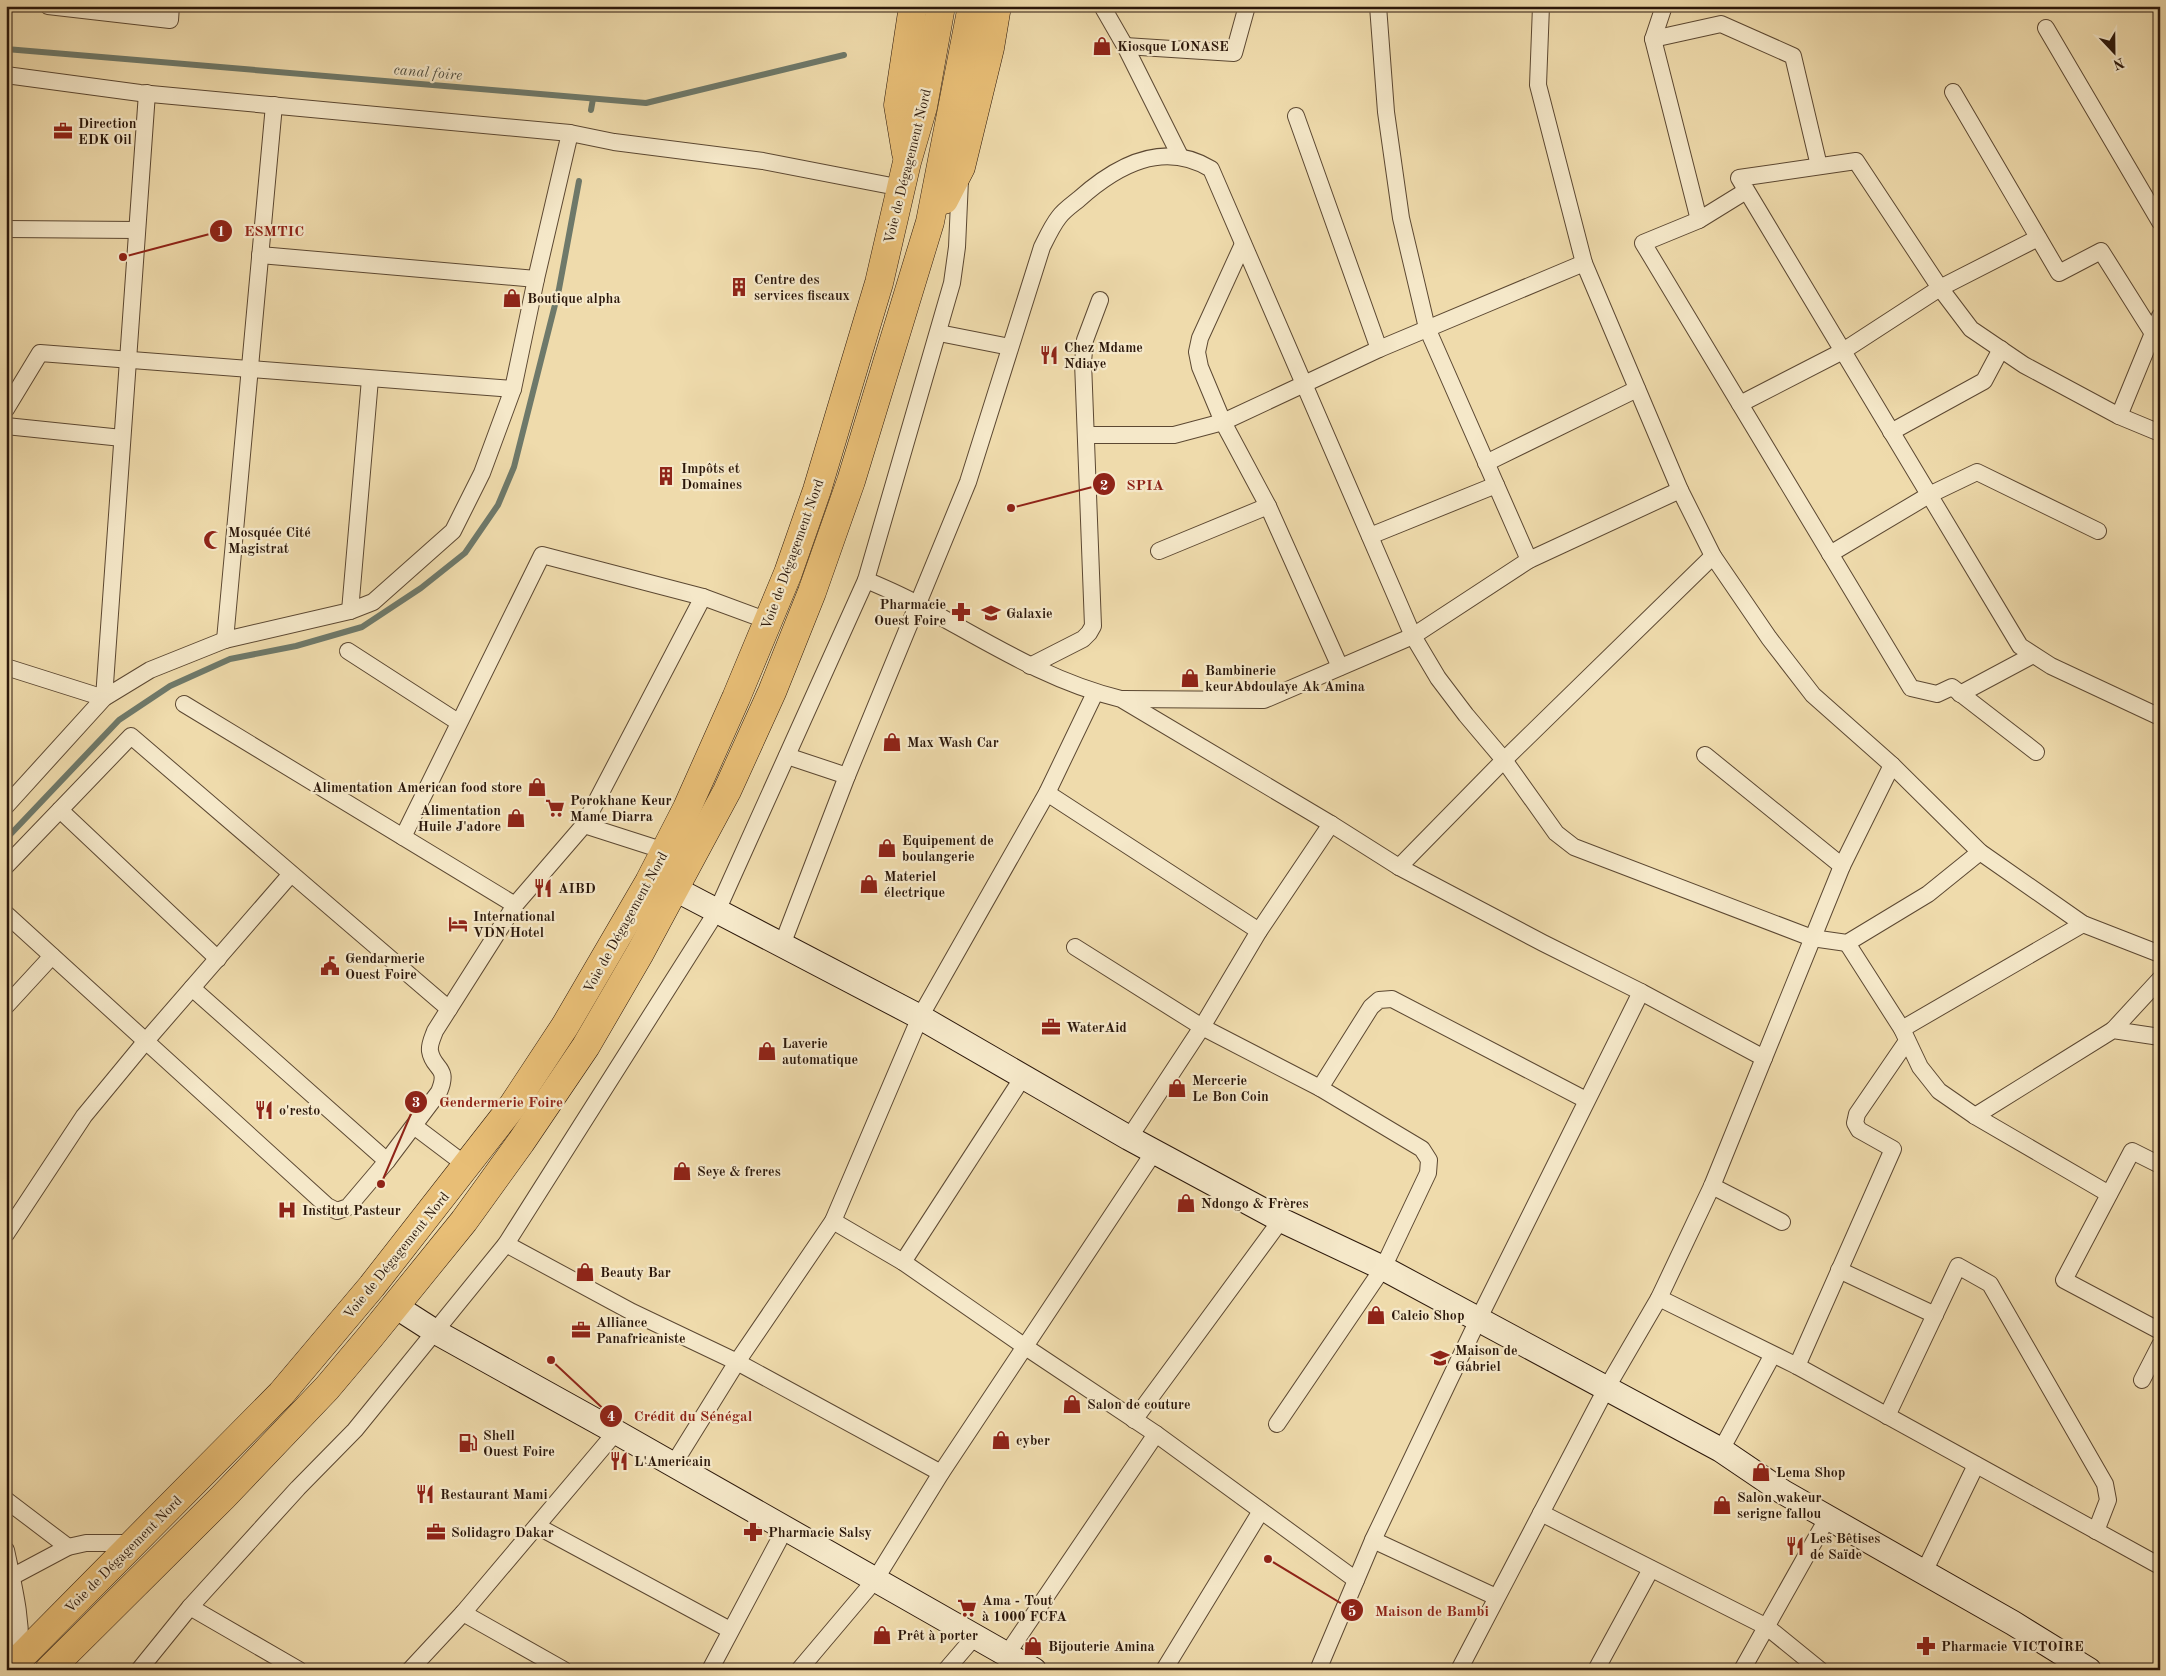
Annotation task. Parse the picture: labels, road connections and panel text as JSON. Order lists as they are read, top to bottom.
{
  "streets": {
    "highway": ["Voie de Dégagement Nord"]
  },
  "water": ["canal foire"],
  "places": {
    "shop": [
      "Kiosque LONASE",
      "Boutique alpha",
      "Bambinerie keurAbdoulaye Ak Amina",
      "Max Wash Car",
      "Alimentation American food store",
      "Alimentation Huile J'adore",
      "Equipement de boulangerie",
      "Materiel électrique",
      "Laverie automatique",
      "Mercerie Le Bon Coin",
      "Seye & freres",
      "Ndongo & Frères",
      "Beauty Bar",
      "Calcio Shop",
      "Salon de couture",
      "cyber",
      "Lema Shop",
      "Salon wakeur serigne fallou",
      "Prêt à porter",
      "Bijouterie Amina"
    ],
    "office": [
      "Direction EDK Oil",
      "WaterAid",
      "Alliance Panafricaniste",
      "Solidagro Dakar"
    ],
    "other": [
      "ESMTIC",
      "SPIA",
      "Gendermerie Foire",
      "Crédit du Sénégal",
      "Maison de Bambi"
    ],
    "building": ["Centre des services fiscaux", "Impôts et Domaines"],
    "restaurant": [
      "Chez Mdame Ndiaye",
      "AIBD",
      "o'resto",
      "L'Americain",
      "Restaurant Mami",
      "Les Bêtises de Saïde"
    ],
    "mosque": ["Mosquée Cité Magistrat"],
    "pharmacy": ["Pharmacie Ouest Foire", "Pharmacie Salsy", "Pharmacie VICTOIRE"],
    "school or university": ["Galaxie", "Maison de Gabriel"],
    "supermarket": ["Porokhane Keur Mame Diarra", "Ama - Tout à 1000 FCFA"],
    "hotel": ["International VDN Hotel"],
    "public building": ["Gendarmerie Ouest Foire"],
    "hospital": ["Institut Pasteur"],
    "fuel station": ["Shell Ouest Foire"]
  },
  "north": "bottom"
}
